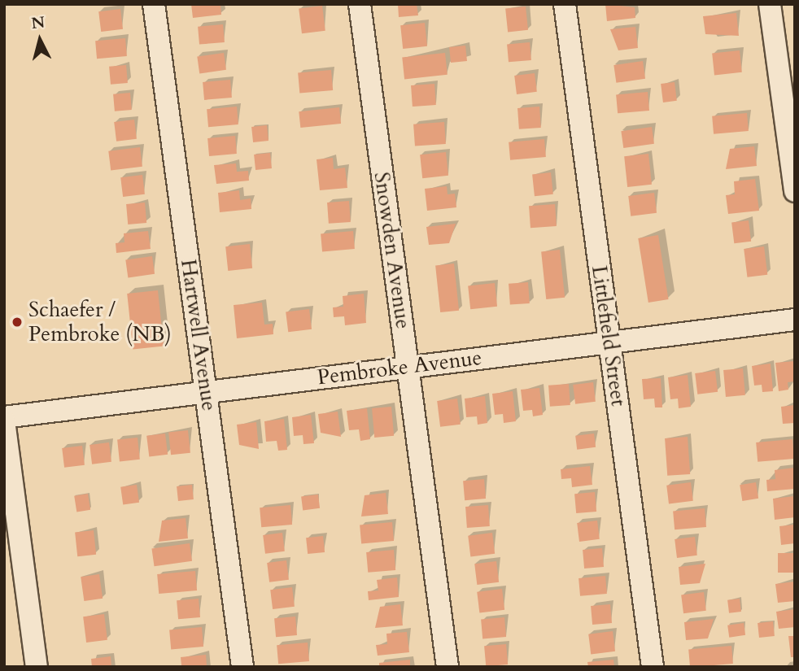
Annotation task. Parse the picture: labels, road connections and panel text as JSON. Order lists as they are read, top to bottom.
{
  "streets": {
    "street": [
      "Snowden Avenue",
      "Hartwell Avenue",
      "Littlefield Street",
      "Pembroke Avenue"
    ]
  },
  "crossings": [
    ["Snowden Avenue", "Pembroke Avenue"],
    ["Hartwell Avenue", "Pembroke Avenue"],
    ["Littlefield Street", "Pembroke Avenue"]
  ],
  "places": ["Schaefer / Pembroke (NB)"],
  "north": "top"
}
